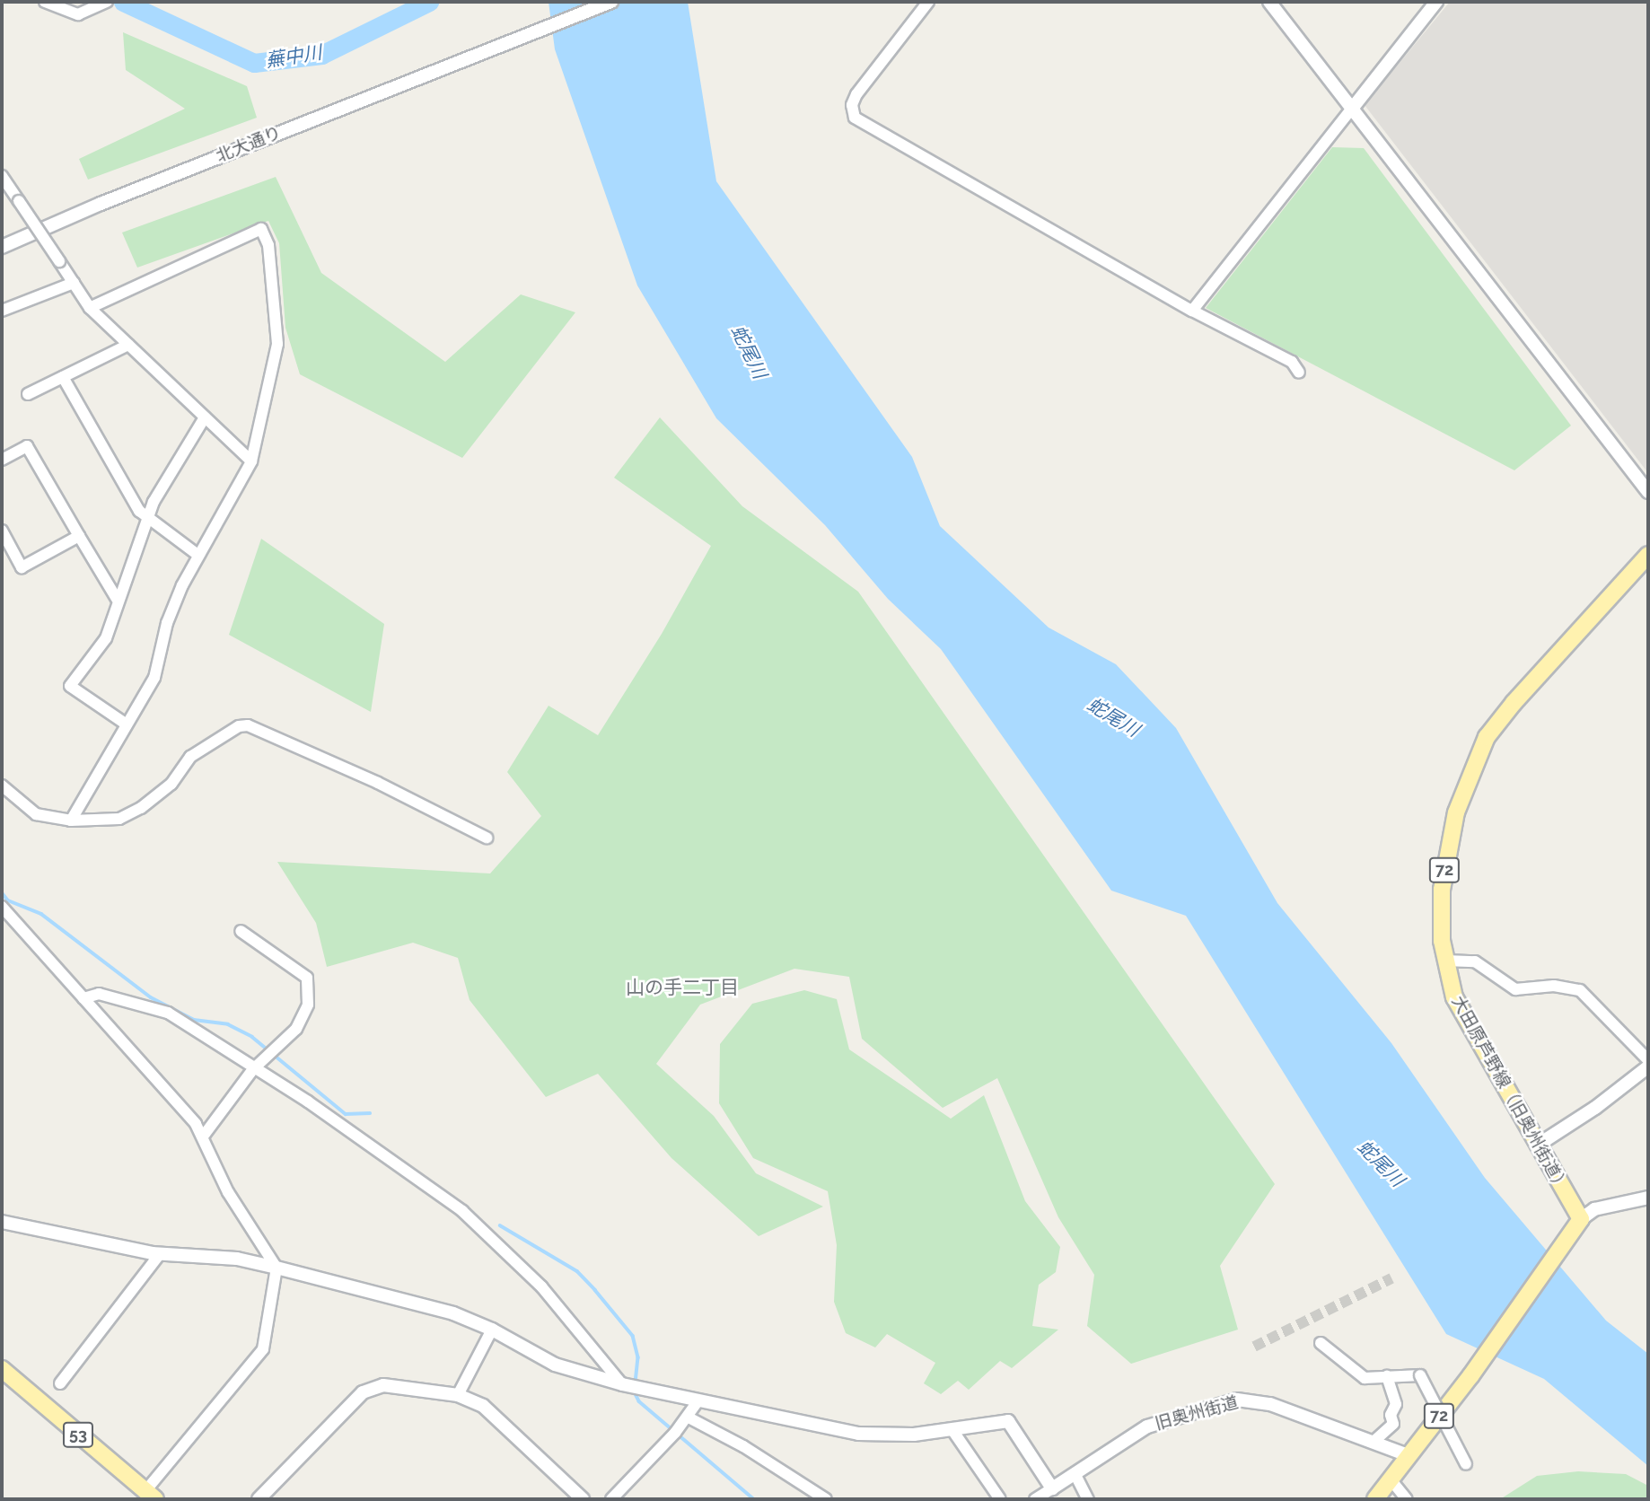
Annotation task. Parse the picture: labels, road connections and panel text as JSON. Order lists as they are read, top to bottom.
{
  "streets": {
    "main road": ["72", "大田原芦野線（旧奥州街道）", "53"],
    "street": ["北大通り", "旧奥州街道"]
  },
  "crossings": [
    ["72", "大田原芦野線（旧奥州街道）"],
    ["72", "旧奥州街道"]
  ],
  "districts": ["山の手二丁目"],
  "water": ["蕪中川", "蛇尾川"]
}
